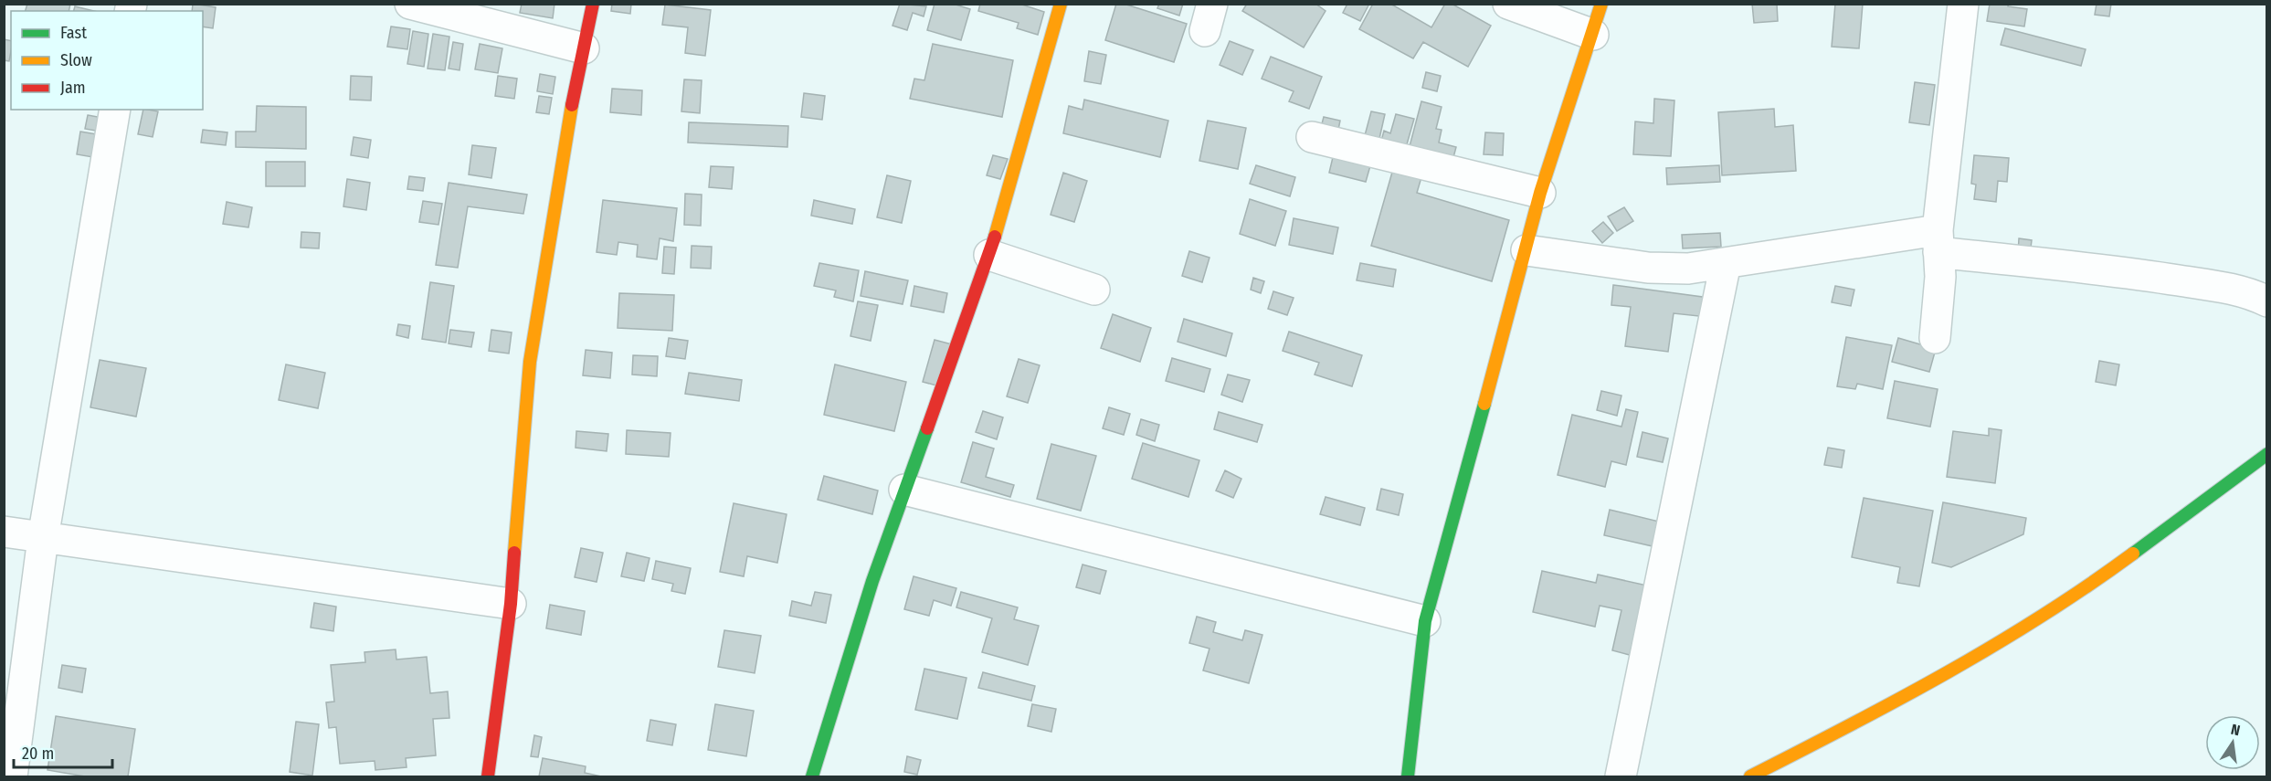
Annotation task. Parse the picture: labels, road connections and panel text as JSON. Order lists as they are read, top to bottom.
{
  "legend": ["Fast", "Slow", "Jam"],
  "scale_bar": "20 m",
  "north": "top"
}
